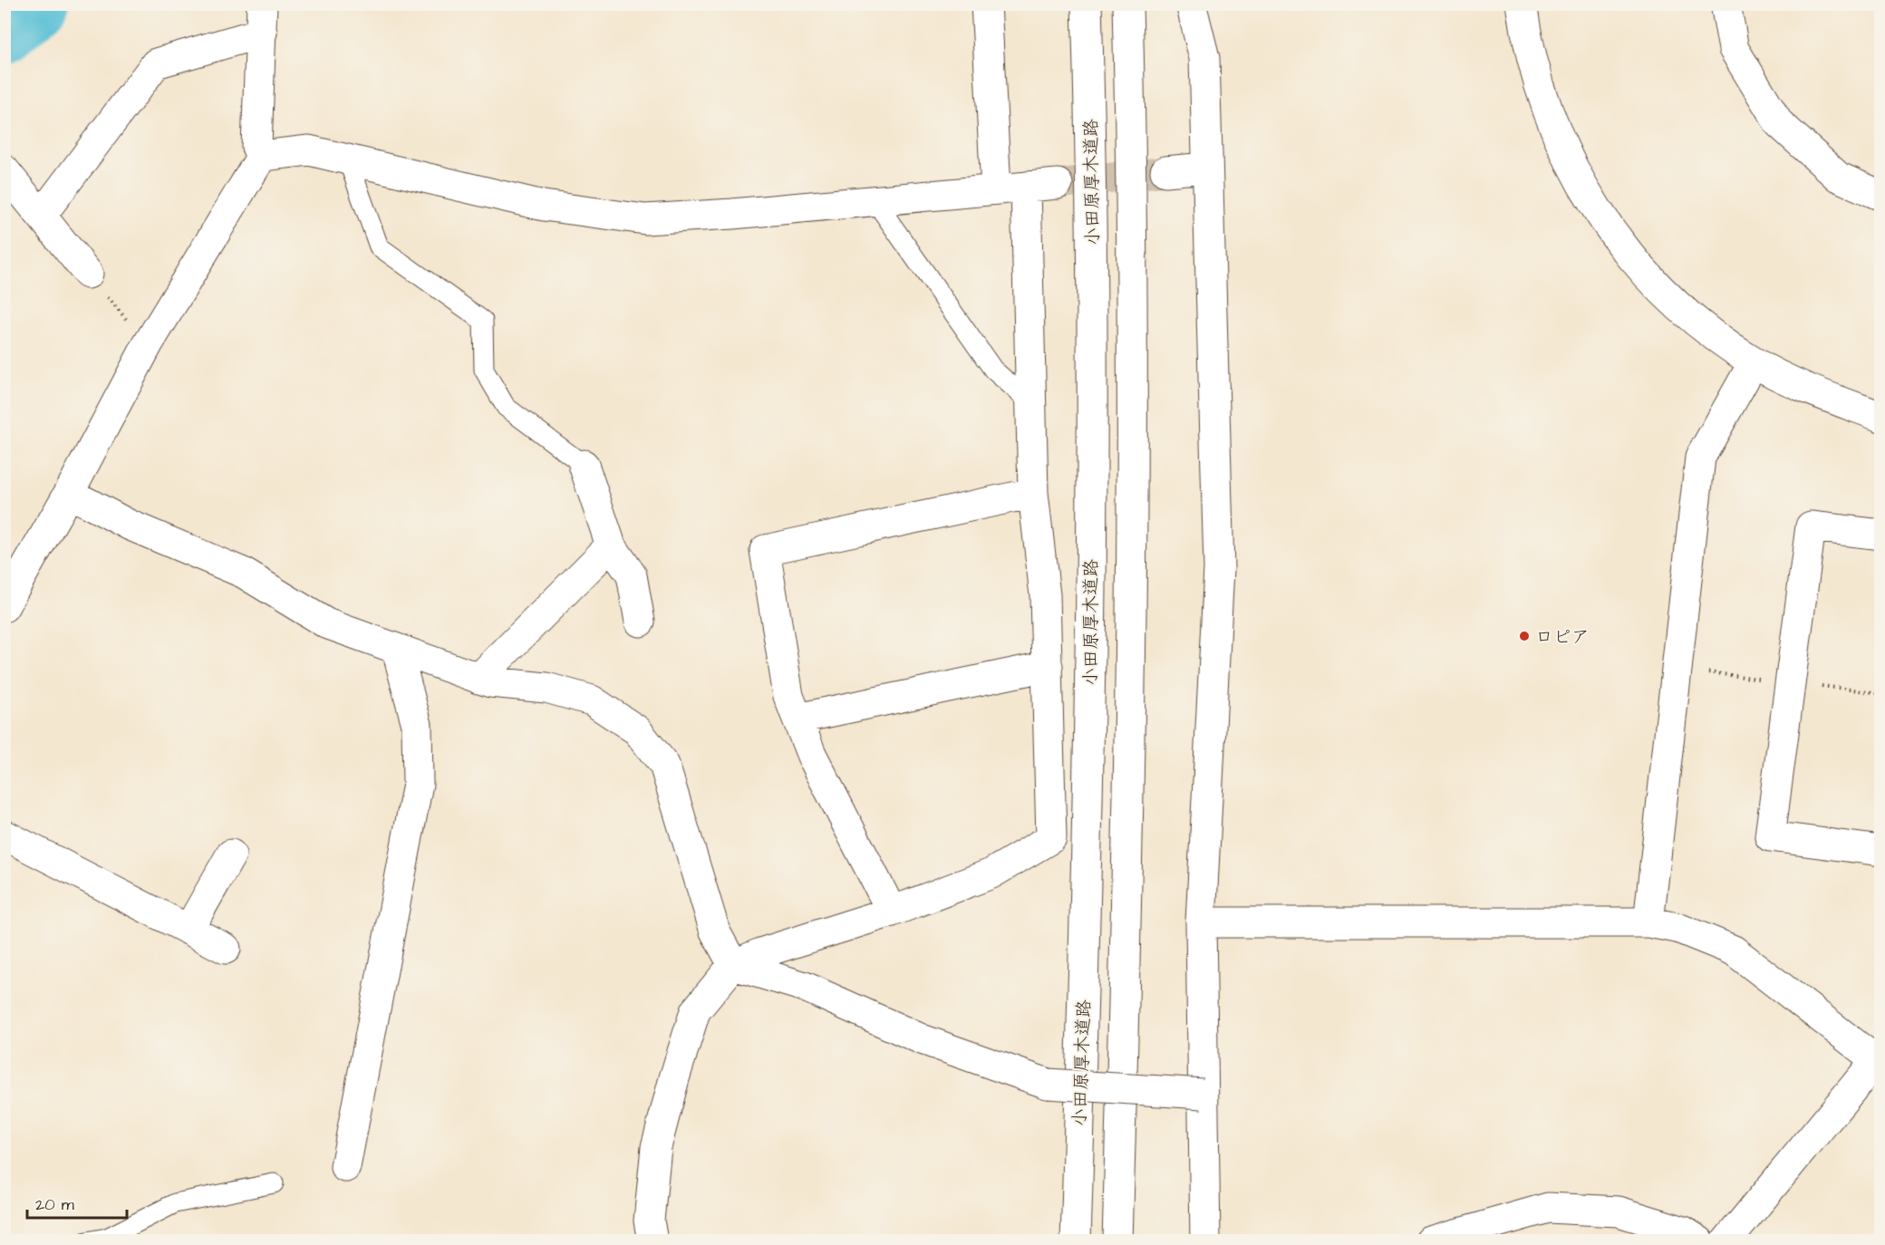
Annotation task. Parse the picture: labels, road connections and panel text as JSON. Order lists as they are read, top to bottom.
{
  "streets": {
    "main road": ["小田原厚木道路"]
  },
  "places": ["ロピア"],
  "scale_bar": "20 m"
}
